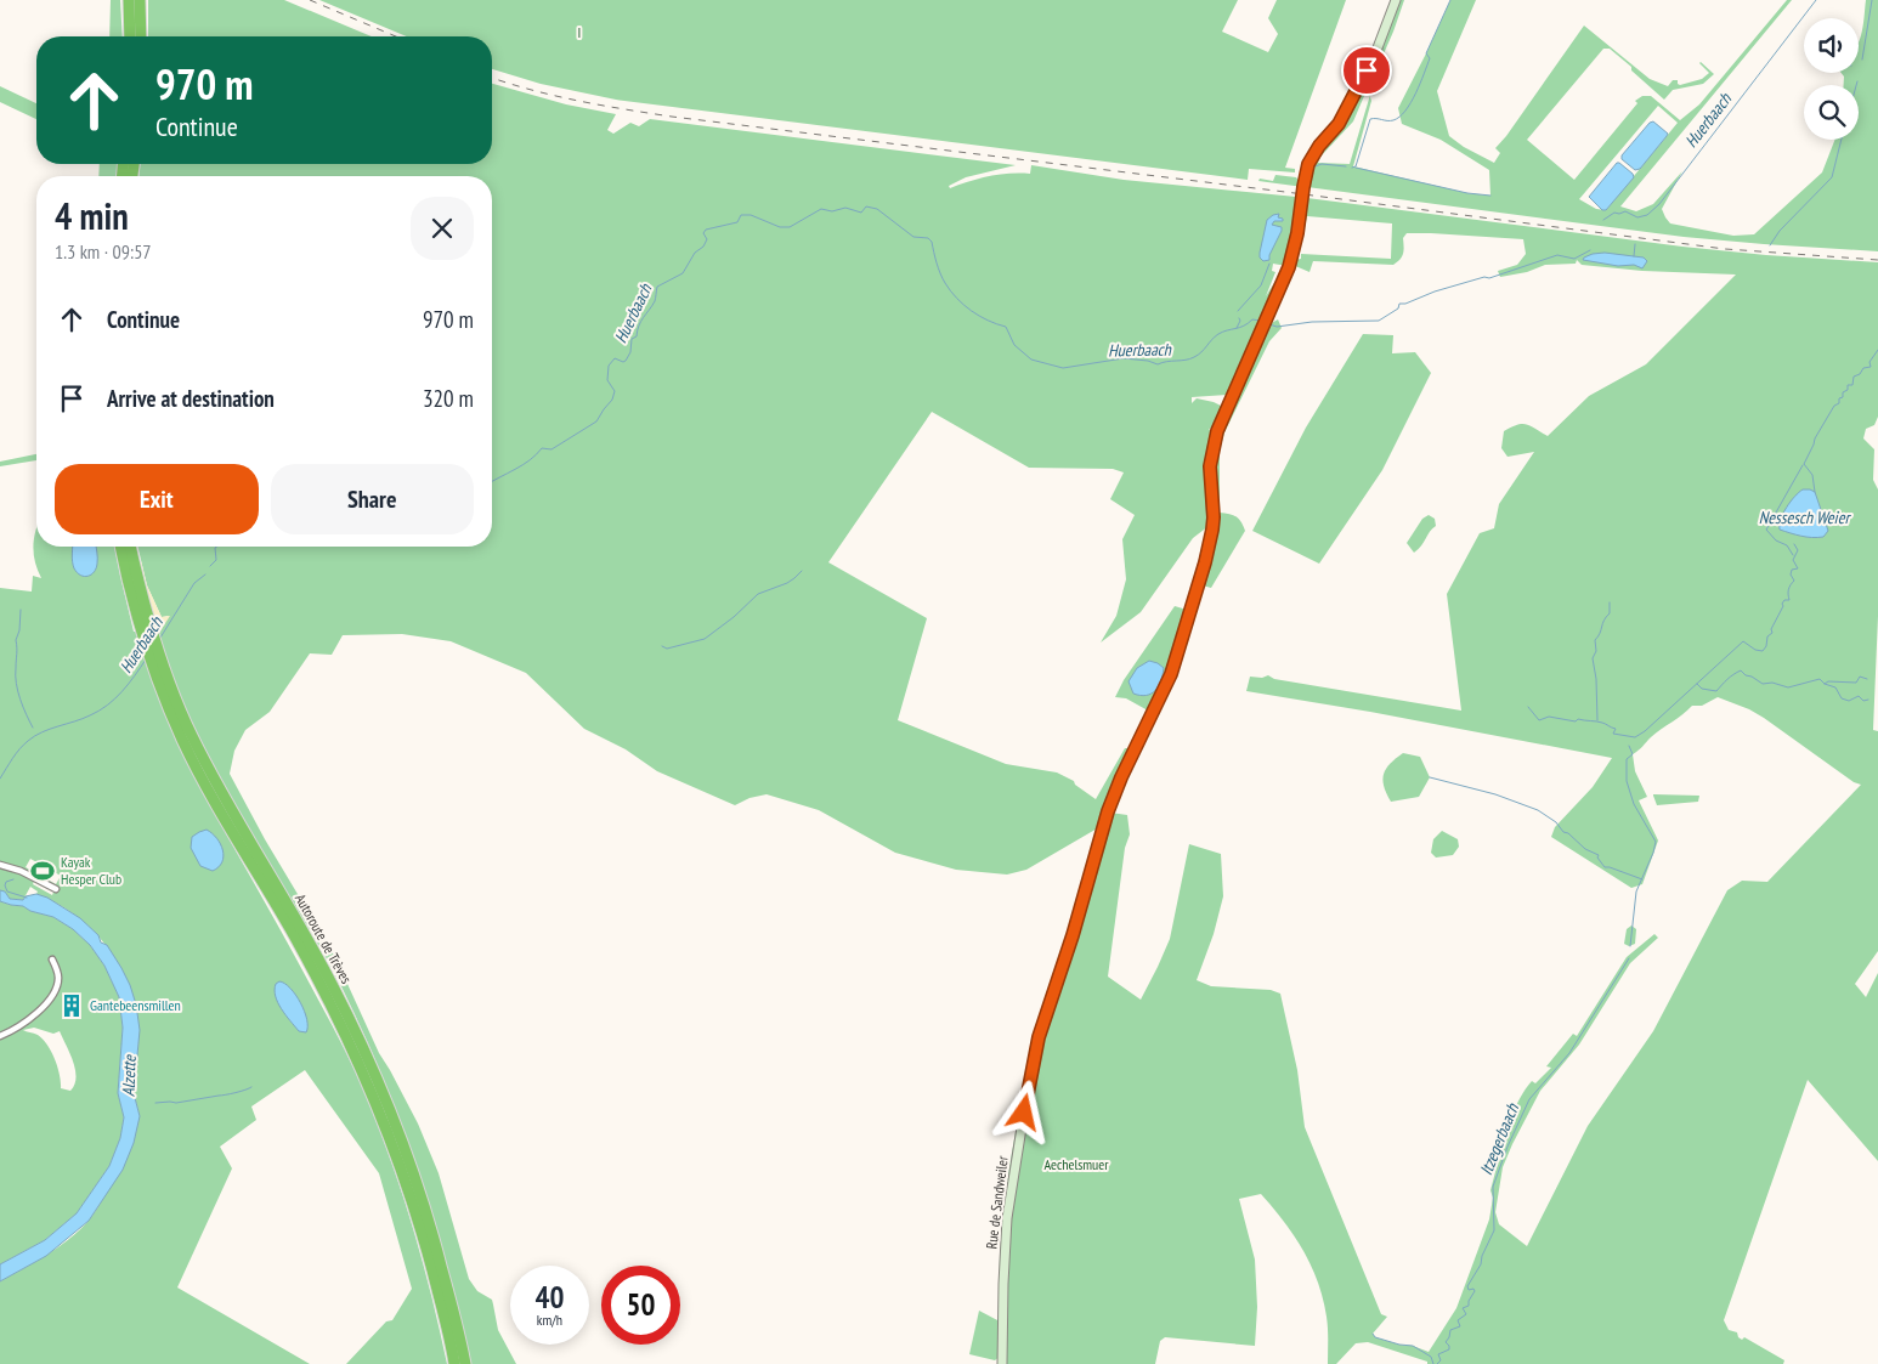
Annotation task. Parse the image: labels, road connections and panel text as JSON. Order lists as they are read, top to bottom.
{
  "streets": {
    "highway": ["Autoroute de Trèves"],
    "main road": ["Rue de Sandweiler"]
  },
  "water": [
    "Huerbaach",
    "Nessesch Weier",
    "Alzette",
    "Itzegerbaach"
  ],
  "parks": ["I", "Aechelsmuer"],
  "places": {
    "sports": ["Kayak Hesper Club"],
    "building": ["Gantebeensmillen"]
  },
  "page": {
    "turn": ["970 m", "Continue"],
    "heading": ["4 min", "1.3 km · 09:57"],
    "list": [
      {
        "name": "Continue",
        "value": "970 m"
      },
      {
        "name": "Arrive at destination",
        "value": "320 m"
      }
    ],
    "buttons": ["Exit", "Share"],
    "speed": "40 km/h",
    "limit": "50"
  }
}
